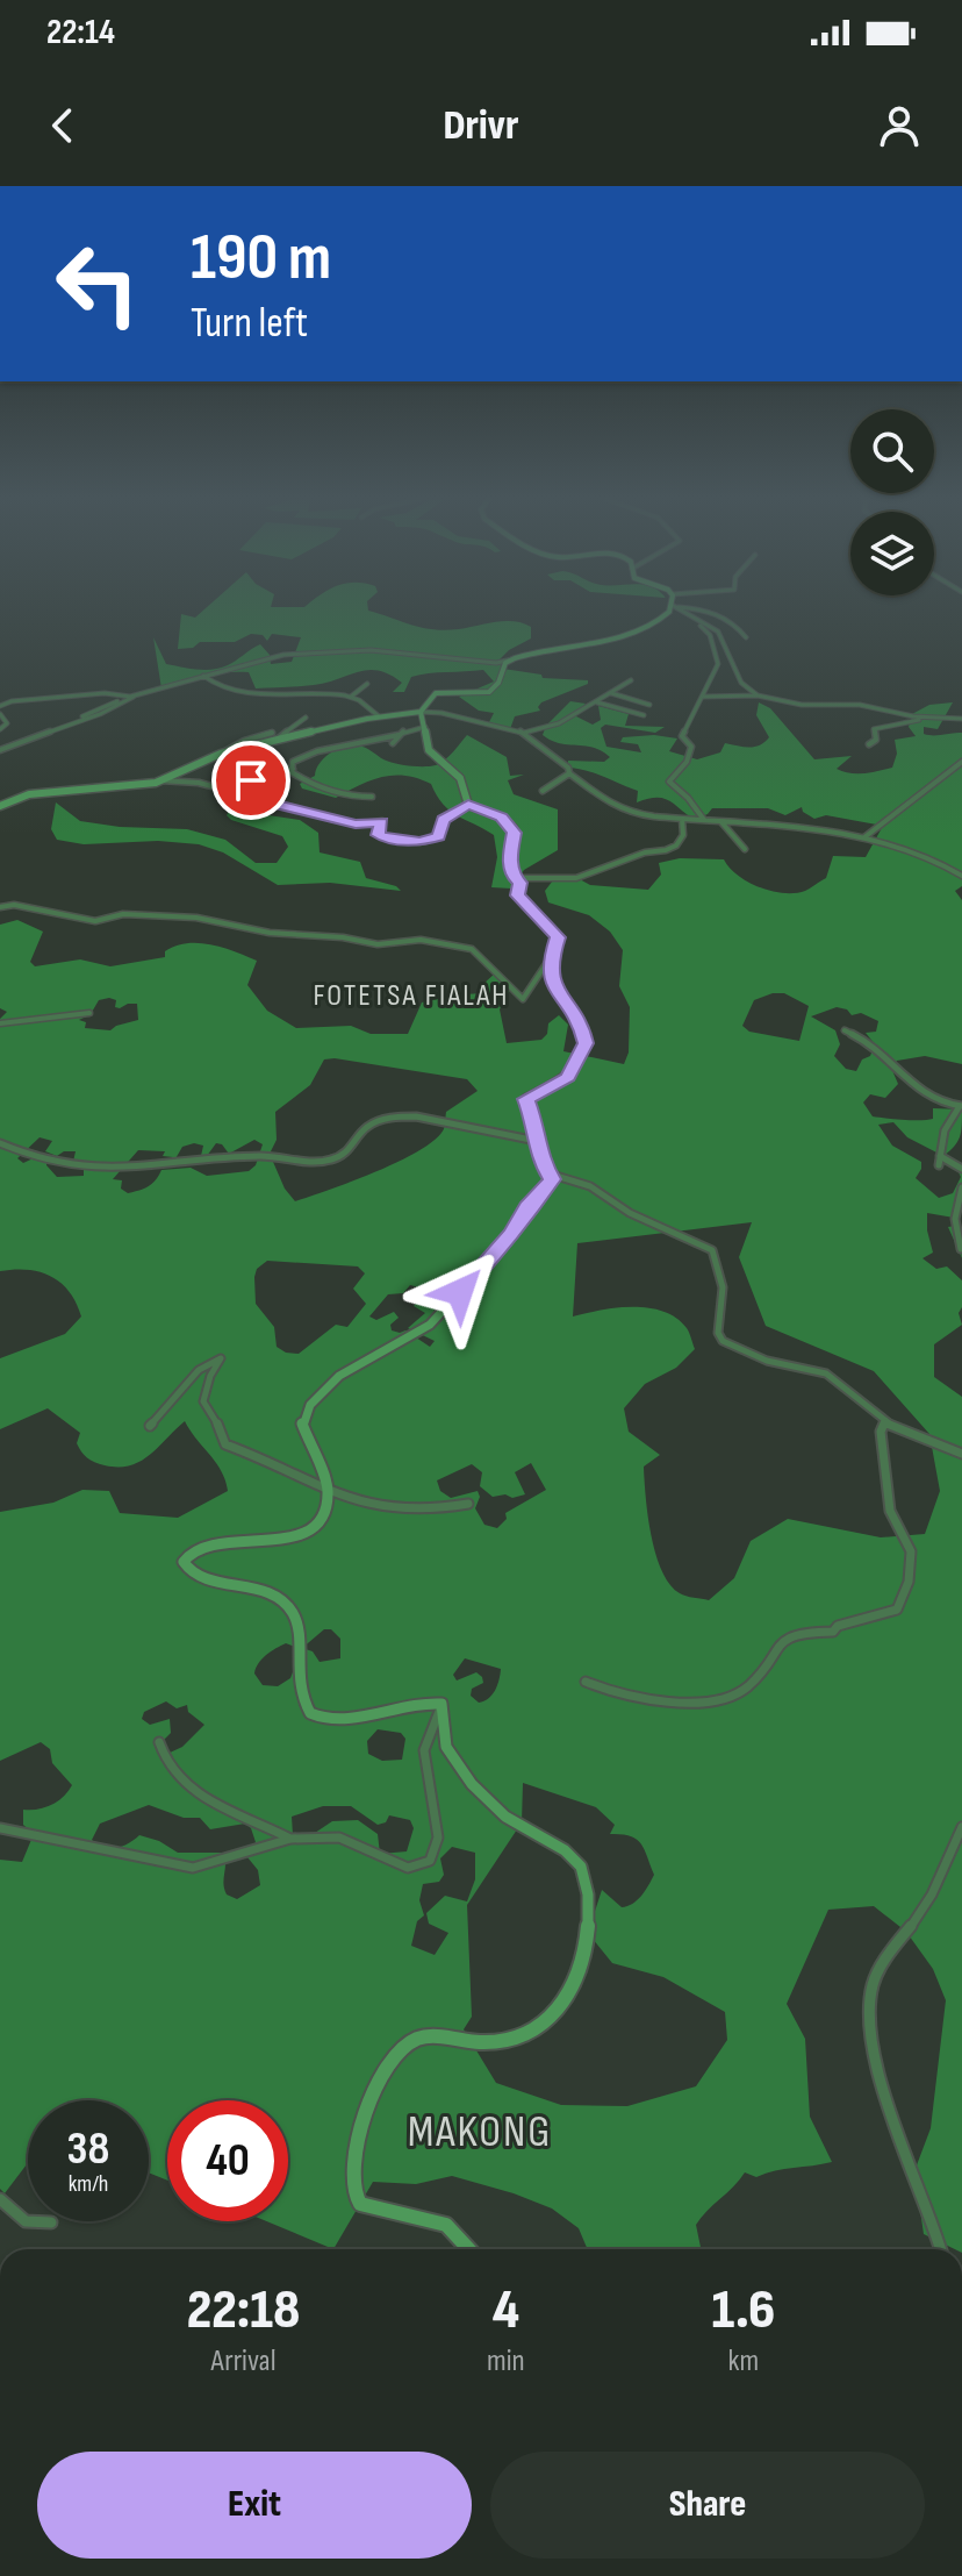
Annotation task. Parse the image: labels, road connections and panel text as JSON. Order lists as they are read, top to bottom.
{
  "districts": ["FOTETSA FIALAH", "MAKONG"],
  "page": {
    "status": "22:14",
    "header": "Drivr",
    "turn": ["190 m", "Turn left"],
    "speed": "38 km/h",
    "limit": "40",
    "eta": [
      "22:18",
      "Arrival",
      "4",
      "min",
      "1.6",
      "km"
    ],
    "buttons": ["Exit", "Share"]
  }
}
